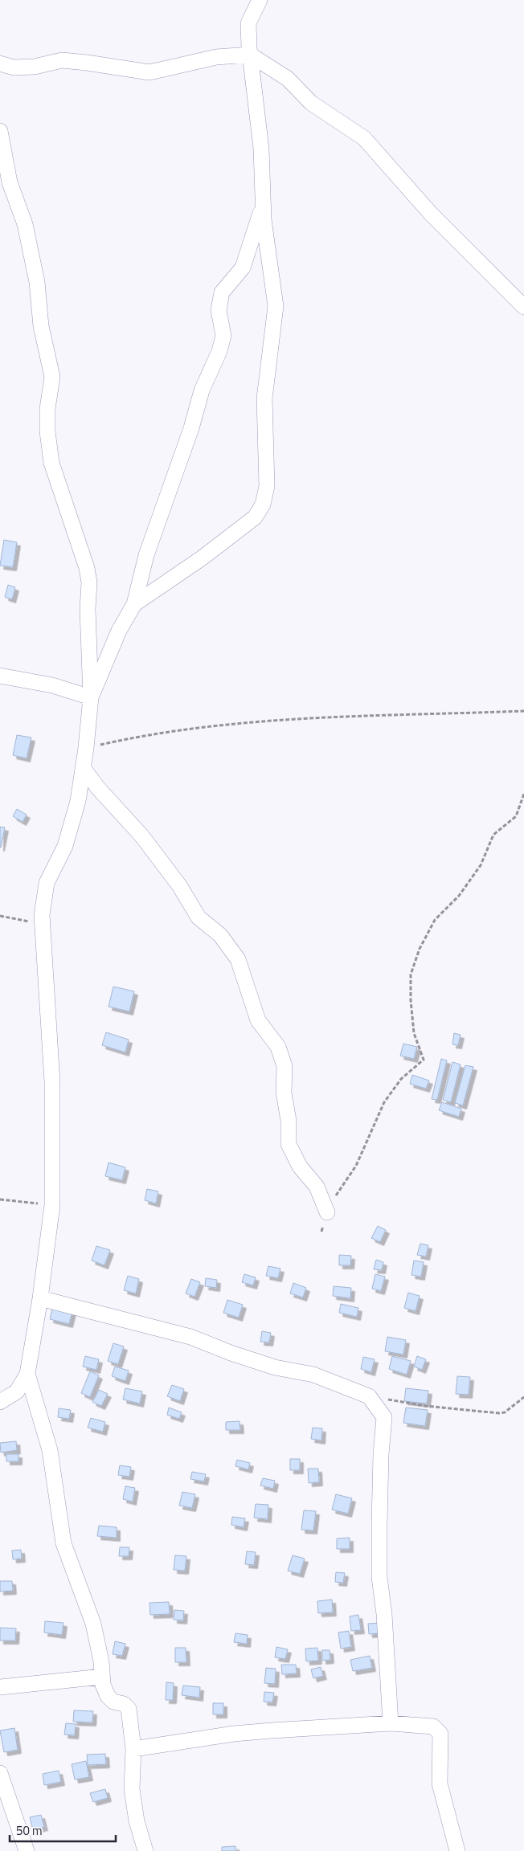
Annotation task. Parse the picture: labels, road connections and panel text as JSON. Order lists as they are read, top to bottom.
{
  "scale_bar": "50 m"
}
